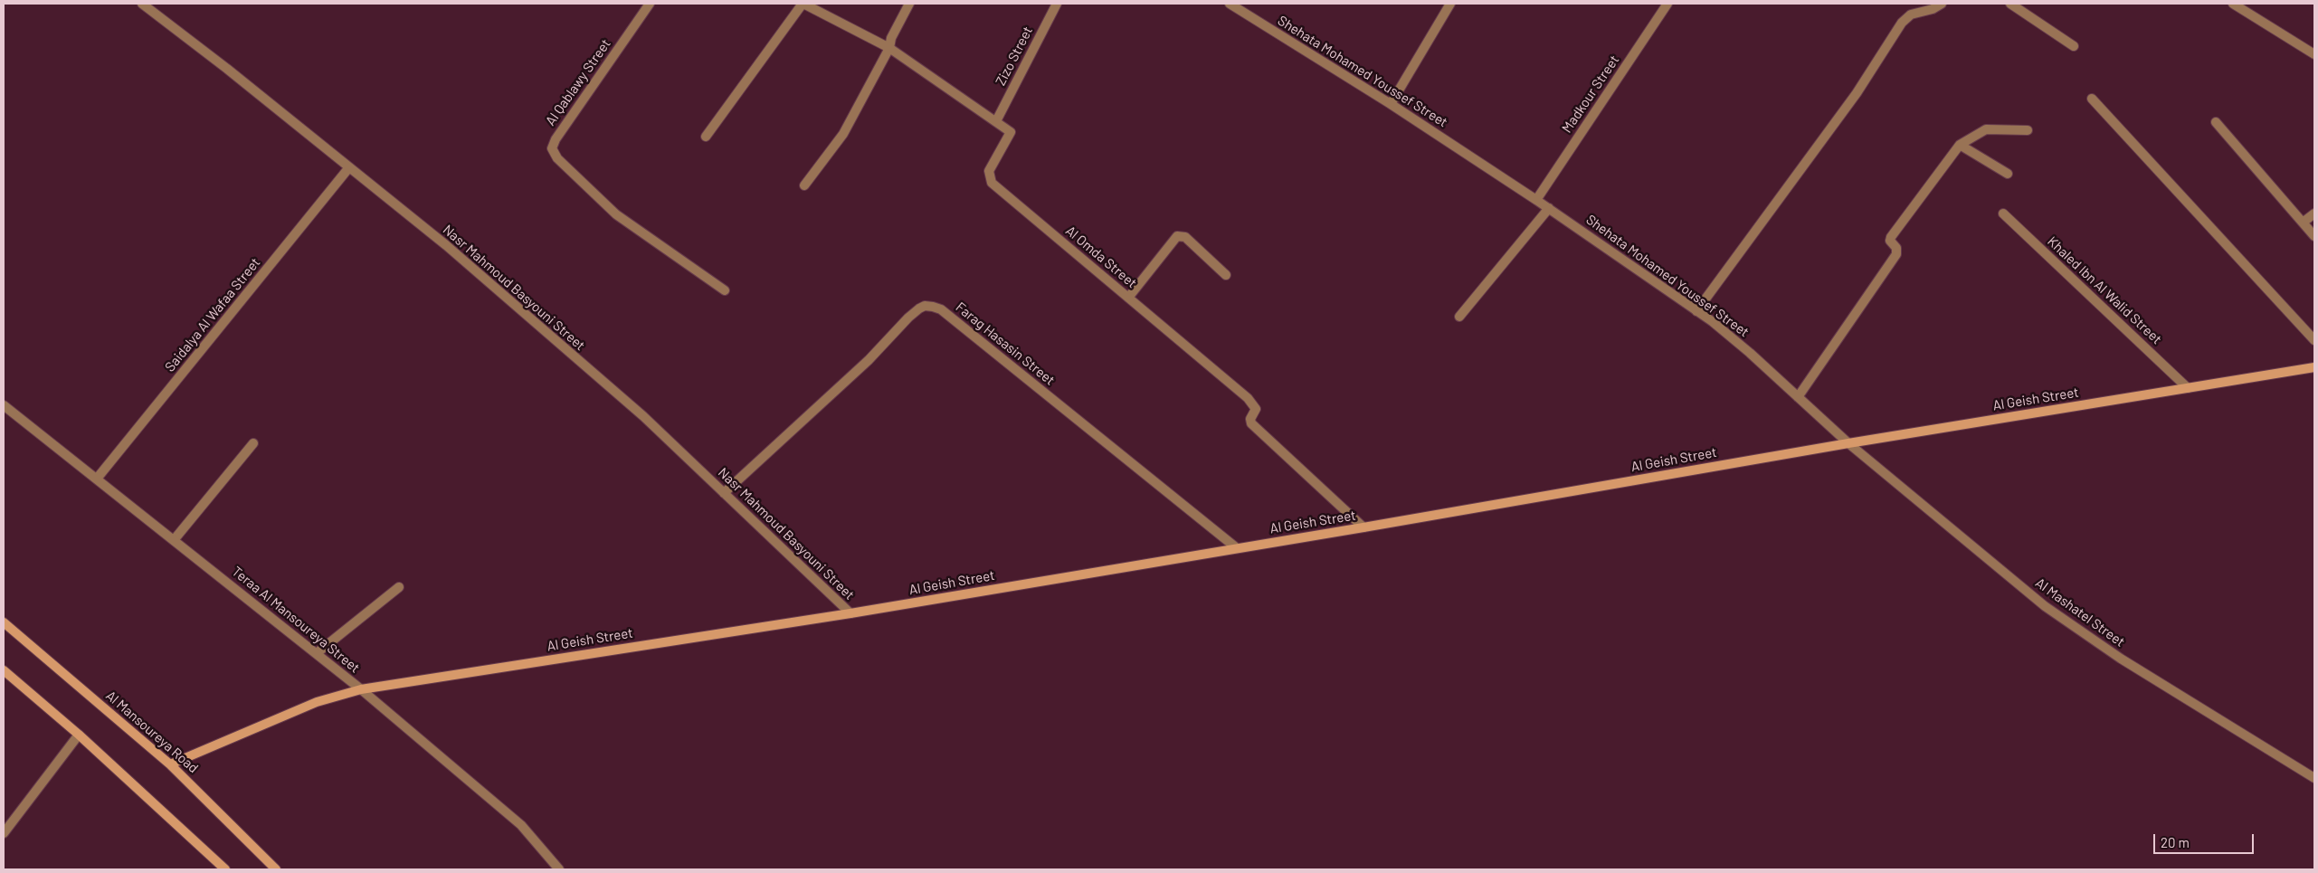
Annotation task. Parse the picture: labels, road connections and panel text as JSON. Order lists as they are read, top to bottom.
{
  "streets": {
    "street": [
      "Zizo Street",
      "Shehata Mohamed Youssef Street",
      "Al Qablawy Street",
      "Madkour Street",
      "Al Omda Street",
      "Nasr Mahmoud Basyouni Street",
      "Khaled Ibn Al Walid Street",
      "Saidalya Al Wafaa Street",
      "Farag Hasasin Street",
      "Al Geish Street",
      "Al Mashatel Street",
      "Teraa Al Mansoureya Street",
      "Al Mansoureya Road"
    ]
  },
  "crossings": [
    ["Zizo Street", "Al Omda Street"],
    ["Shehata Mohamed Youssef Street", "Madkour Street"],
    ["Shehata Mohamed Youssef Street", "Al Geish Street"],
    ["Shehata Mohamed Youssef Street", "Al Mashatel Street"],
    ["Al Omda Street", "Al Geish Street"],
    ["Nasr Mahmoud Basyouni Street", "Saidalya Al Wafaa Street"],
    ["Nasr Mahmoud Basyouni Street", "Farag Hasasin Street"],
    ["Nasr Mahmoud Basyouni Street", "Al Geish Street"],
    ["Khaled Ibn Al Walid Street", "Al Geish Street"],
    ["Saidalya Al Wafaa Street", "Teraa Al Mansoureya Street"],
    ["Farag Hasasin Street", "Al Geish Street"],
    ["Al Geish Street", "Al Mashatel Street"],
    ["Al Geish Street", "Teraa Al Mansoureya Street"],
    ["Al Geish Street", "Al Mansoureya Road"]
  ],
  "scale_bar": "20 m"
}
